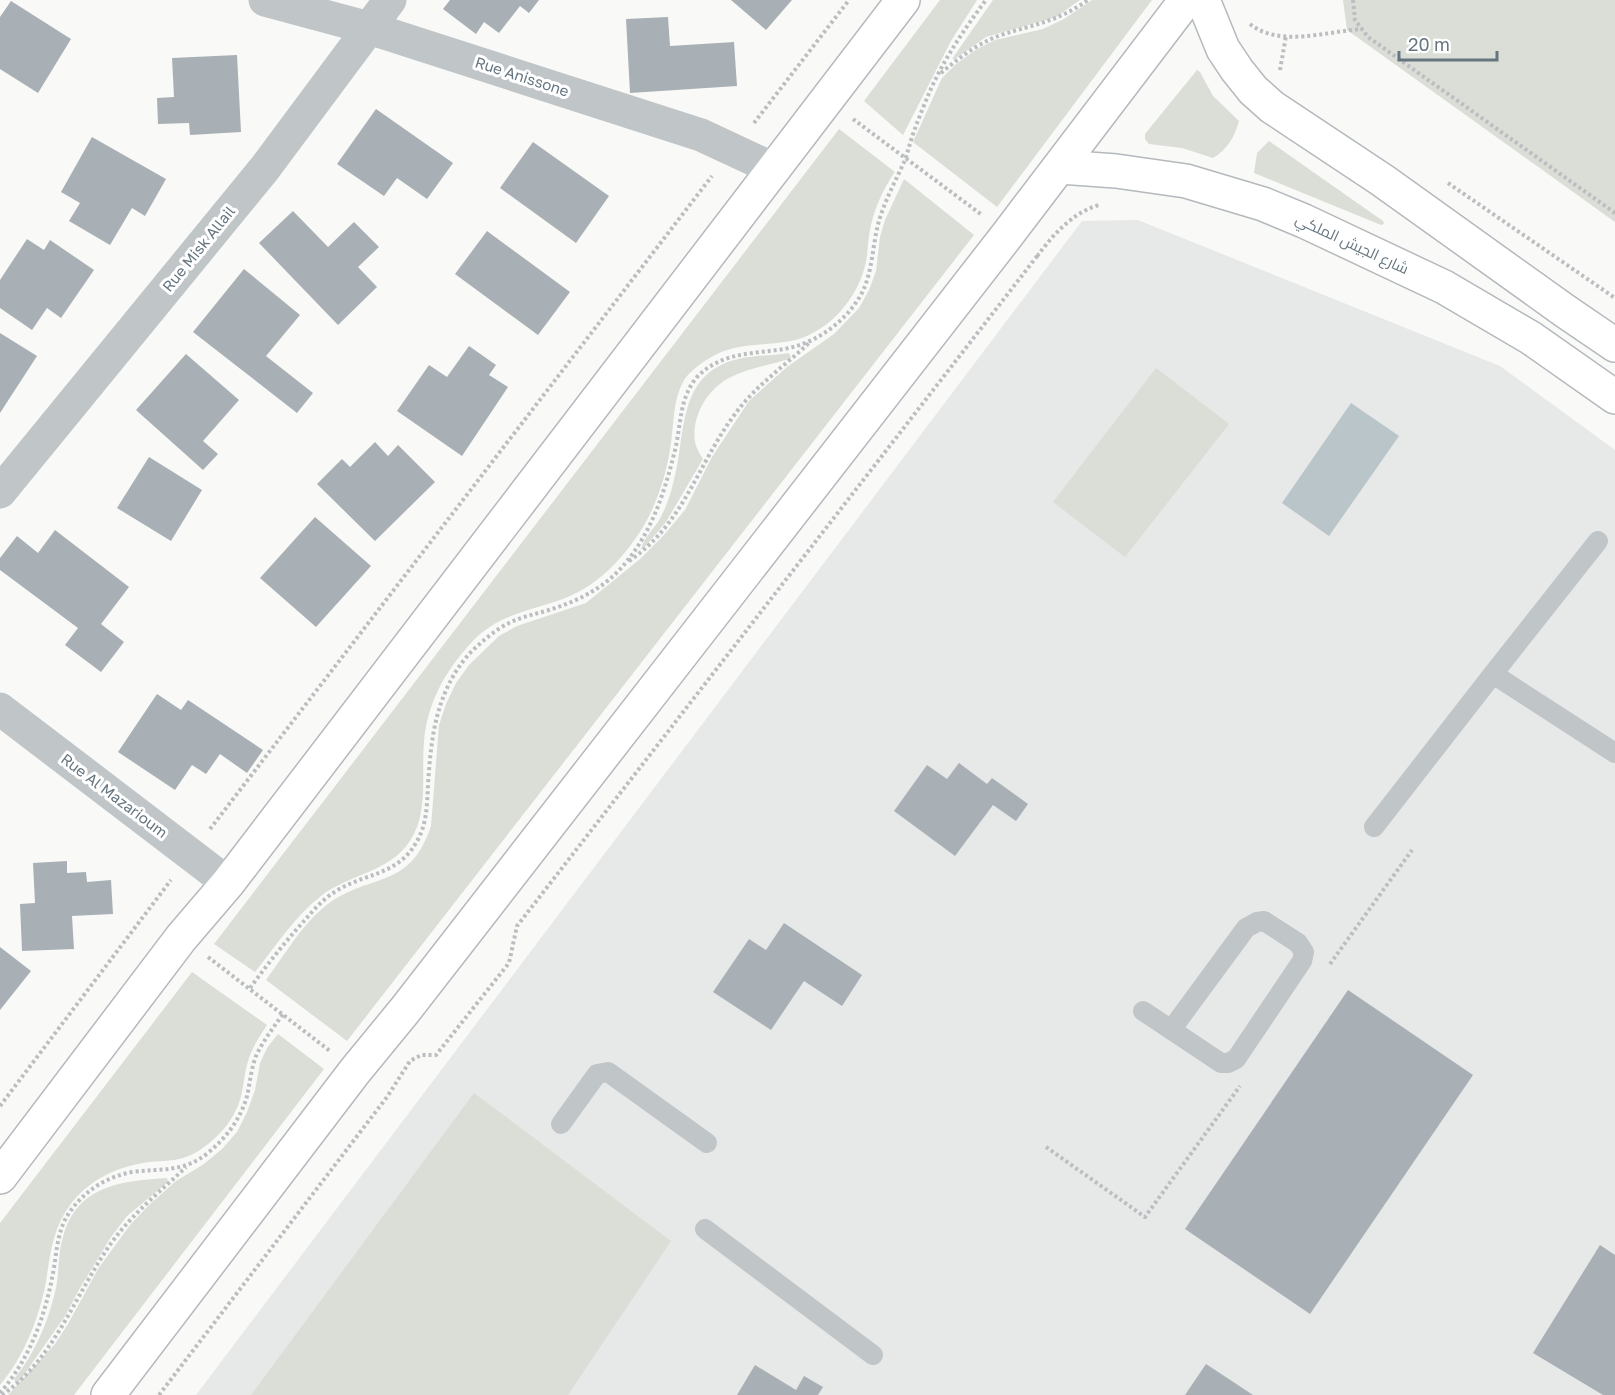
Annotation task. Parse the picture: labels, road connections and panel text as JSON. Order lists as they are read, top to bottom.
{
  "streets": {
    "main road": ["شارع الجيش الملكي"],
    "street": ["Rue Anissone", "Rue Misk Allail", "Rue Al Mazarioum"]
  },
  "crossings": [
    ["Rue Anissone", "Rue Misk Allail"]
  ],
  "scale_bar": "20 m"
}
